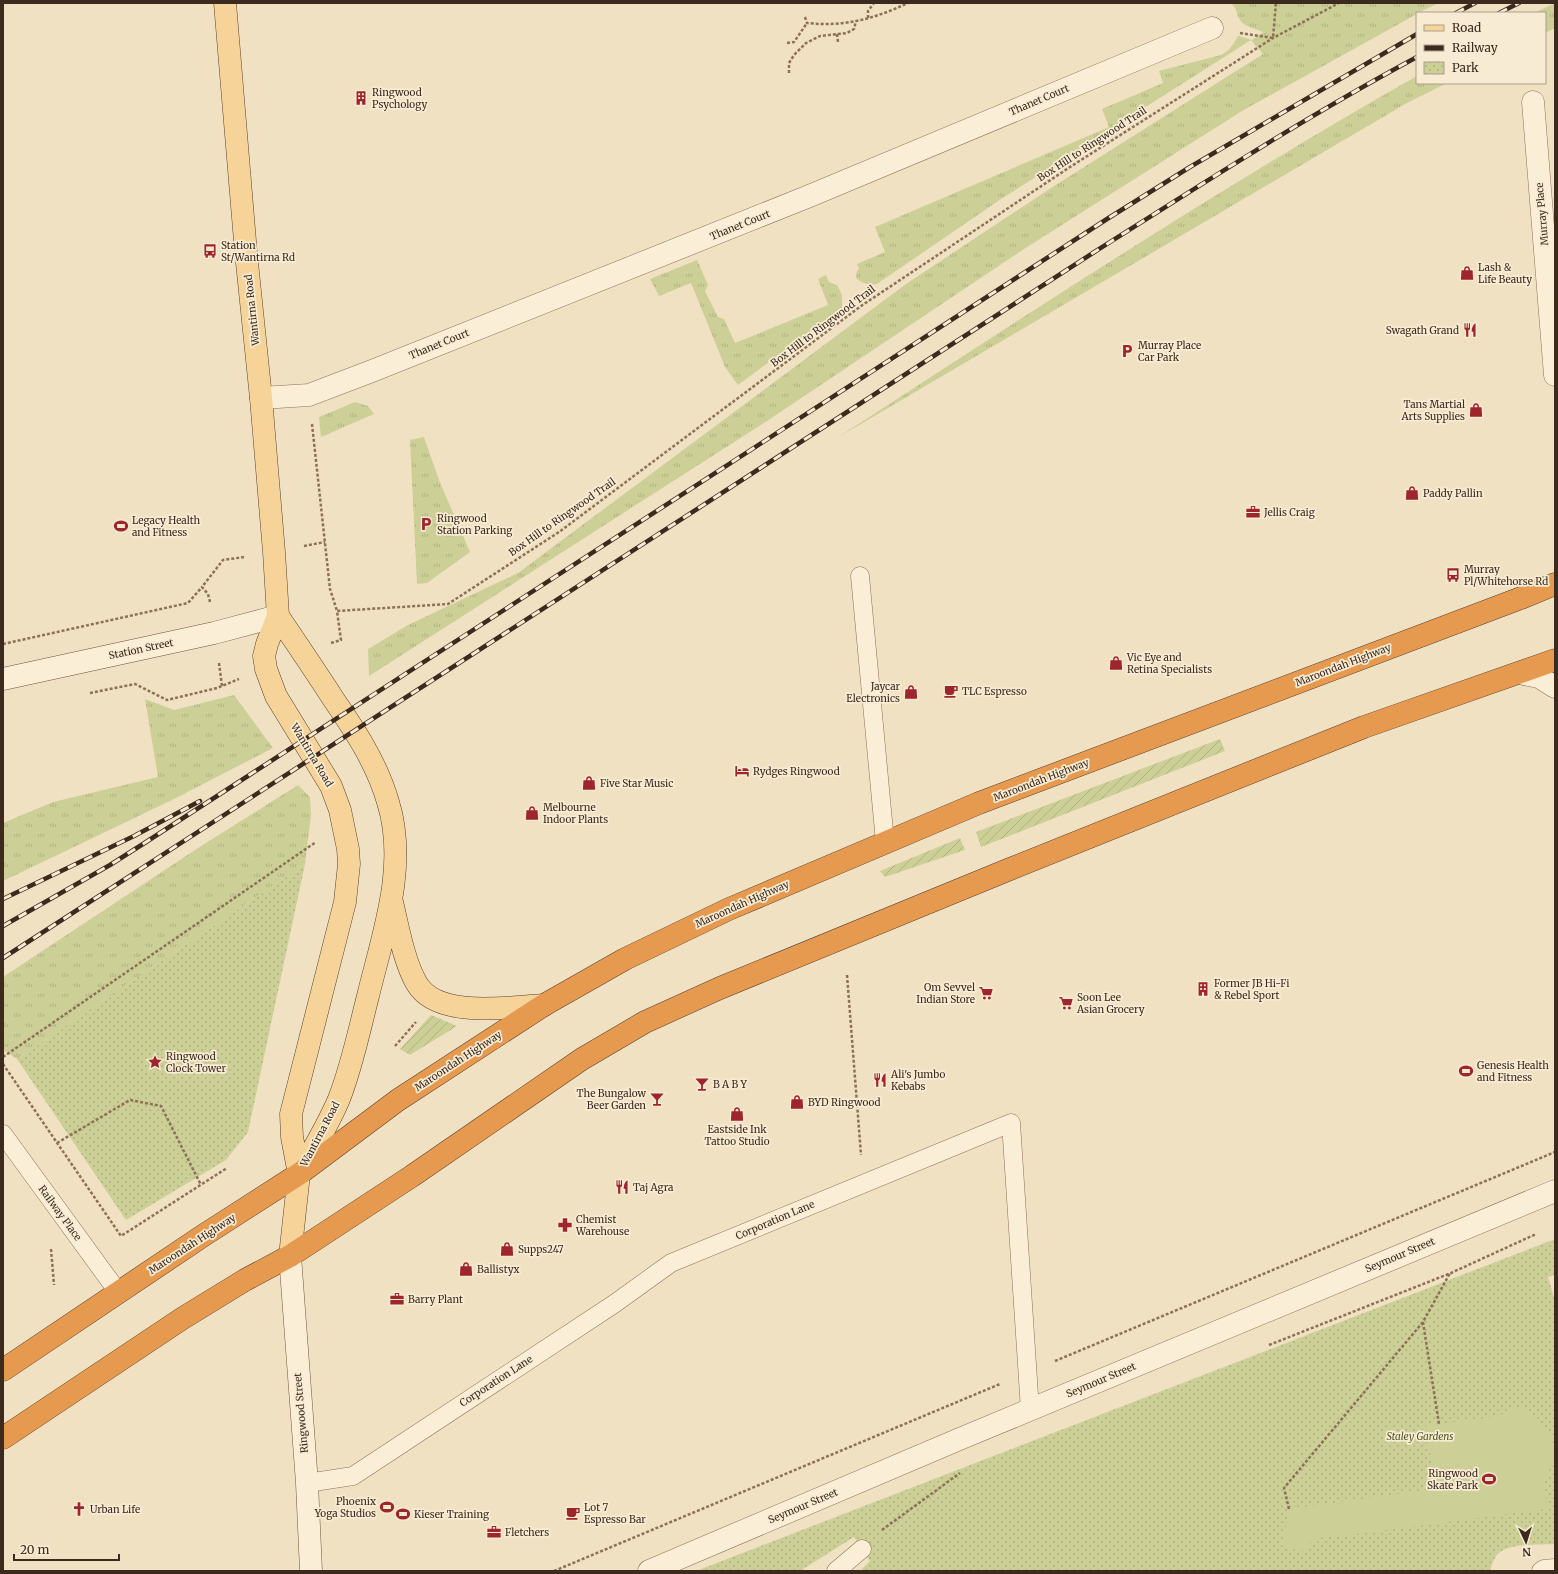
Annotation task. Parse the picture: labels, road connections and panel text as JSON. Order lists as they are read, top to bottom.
{
  "streets": {
    "highway": ["Maroondah Highway"],
    "main road": ["Wantirna Road"],
    "street": [
      "Thanet Court",
      "Murray Place",
      "Station Street",
      "Seymour Street",
      "Ringwood Street"
    ],
    "lane": ["Railway Place", "Corporation Lane"],
    "path": ["Box Hill to Ringwood Trail"]
  },
  "crossings": [
    ["Thanet Court", "Wantirna Road"],
    ["Wantirna Road", "Station Street"],
    ["Wantirna Road", "Maroondah Highway"],
    ["Maroondah Highway", "Railway Place"],
    ["Corporation Lane", "Seymour Street"],
    ["Corporation Lane", "Ringwood Street"]
  ],
  "parks": ["Staley Gardens"],
  "places": {
    "building": ["Ringwood Psychology", "Former JB Hi-Fi & Rebel Sport"],
    "bus stop": ["Station St/Wantirna Rd", "Murray Pl/Whitehorse Rd"],
    "shop": [
      "Lash & Life Beauty",
      "Tans Martial Arts Supplies",
      "Paddy Pallin",
      "Vic Eye and Retina Specialists",
      "Jaycar Electronics",
      "Five Star Music",
      "Melbourne Indoor Plants",
      "BYD Ringwood",
      "Eastside Ink Tattoo Studio",
      "Supps247",
      "Ballistyx"
    ],
    "restaurant": ["Swagath Grand", "Ali's Jumbo Kebabs", "Taj Agra"],
    "parking": ["Murray Place Car Park", "Ringwood Station Parking"],
    "office": ["Jellis Craig", "Barry Plant", "Fletchers"],
    "sports": [
      "Legacy Health and Fitness",
      "Genesis Health and Fitness",
      "Ringwood Skate Park",
      "Phoenix Yoga Studios",
      "Kieser Training"
    ],
    "cafe": ["TLC Espresso", "Lot 7 Espresso Bar"],
    "hotel": ["Rydges Ringwood"],
    "supermarket": ["Om Sevvel Indian Store", "Soon Lee Asian Grocery"],
    "place": ["Ringwood Clock Tower"],
    "bar": ["B A B Y", "The Bungalow Beer Garden"],
    "pharmacy": ["Chemist Warehouse"],
    "church": ["Urban Life"]
  },
  "legend": ["Road", "Railway", "Park"],
  "scale_bar": "20 m",
  "north": "bottom"
}
